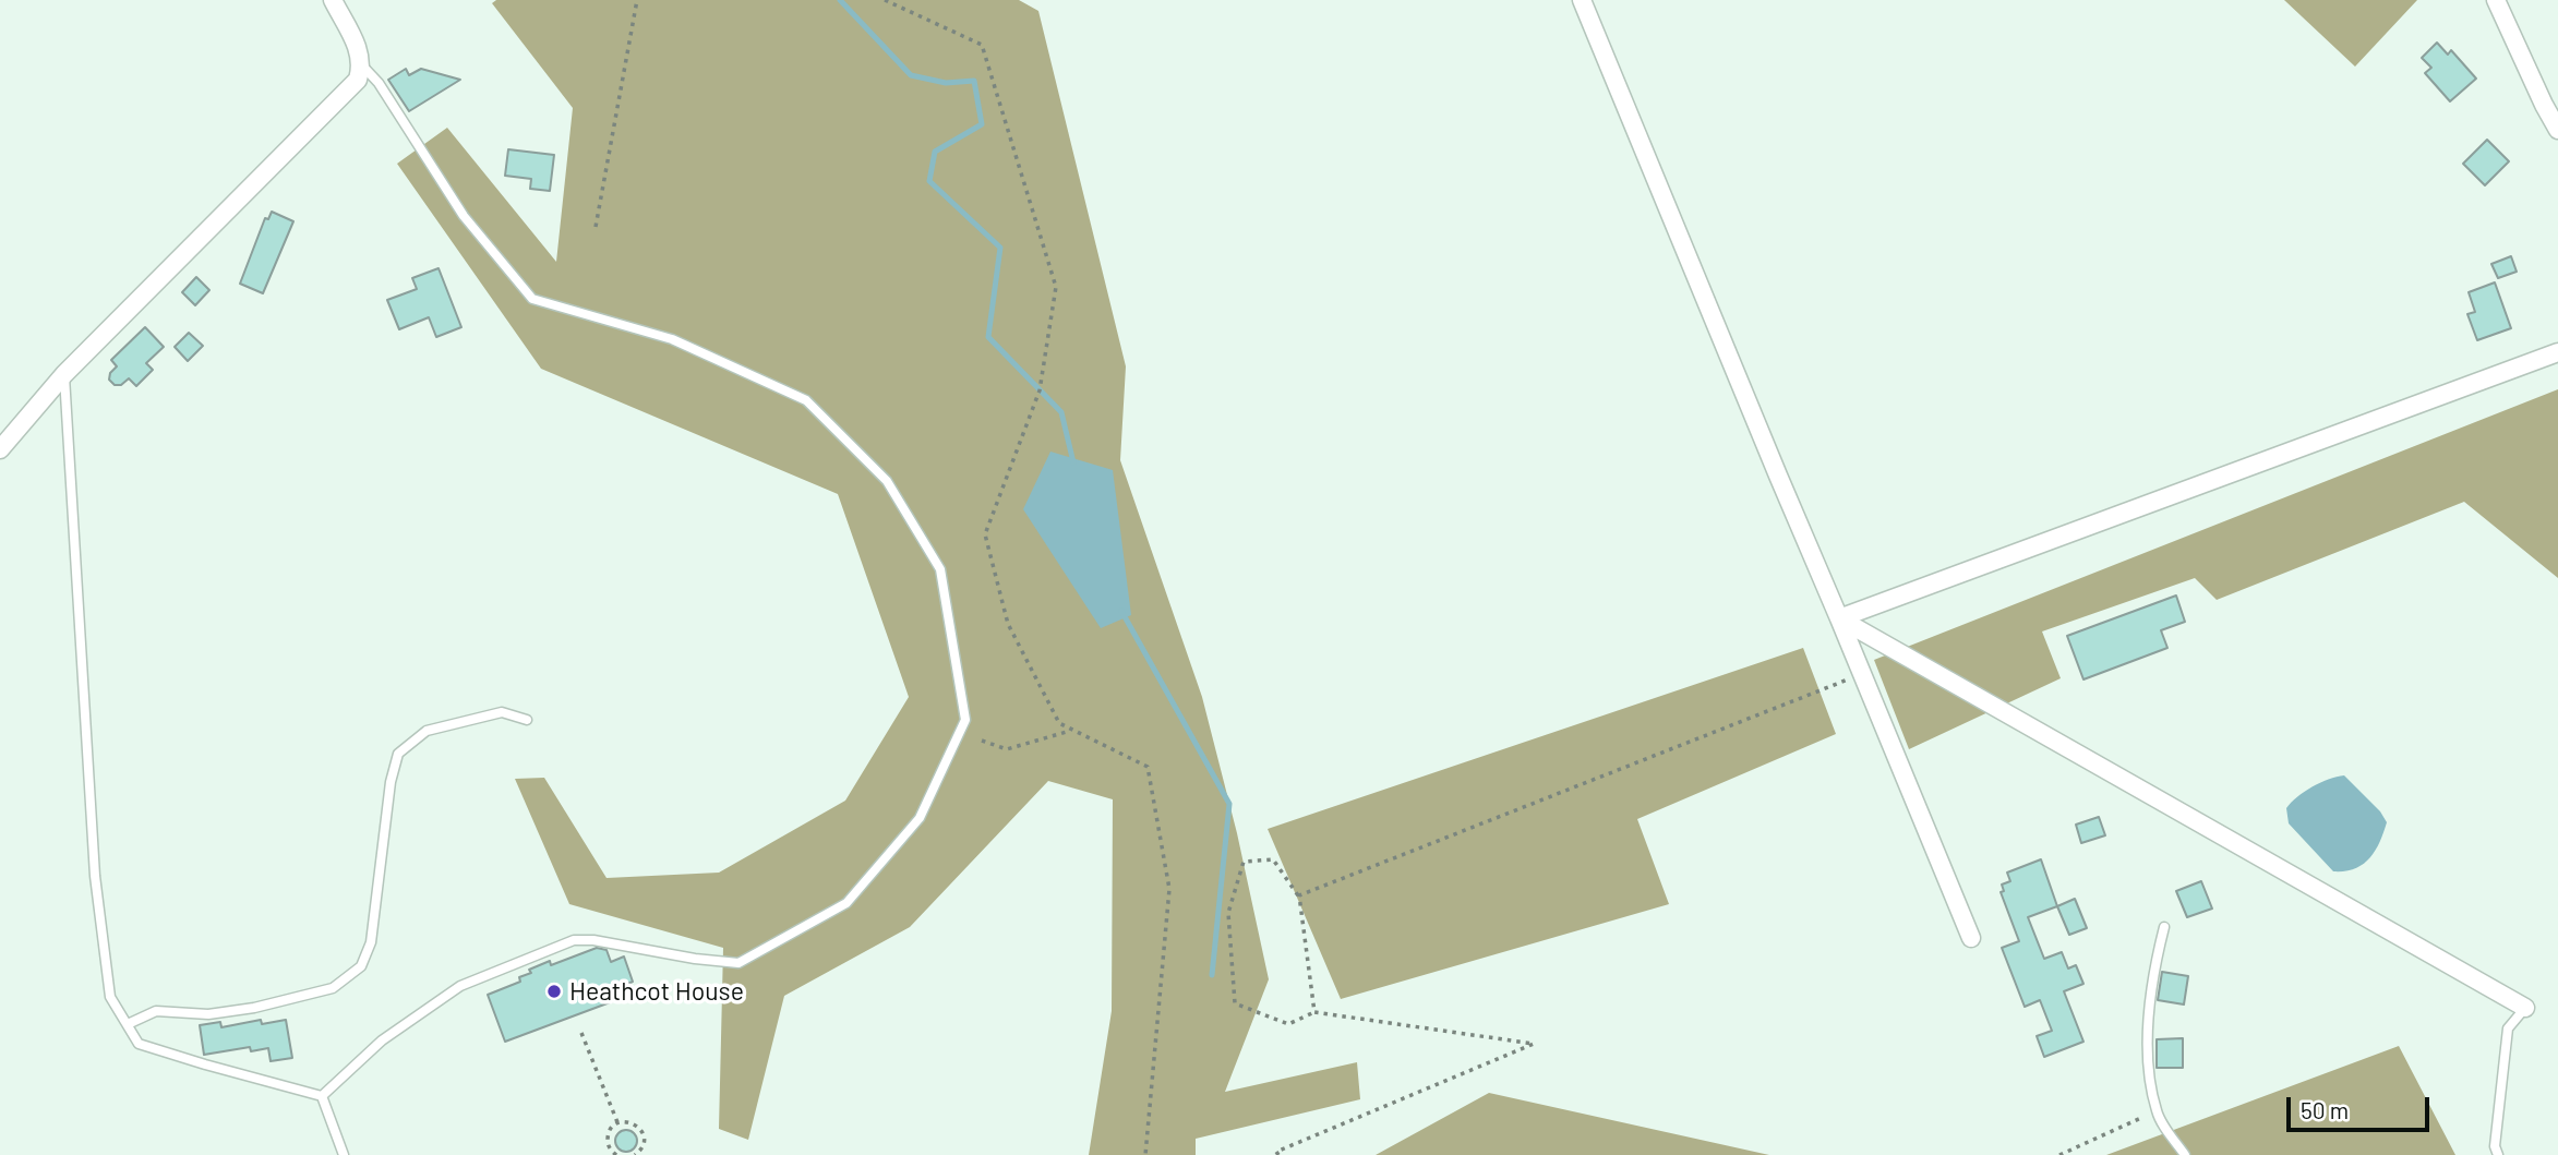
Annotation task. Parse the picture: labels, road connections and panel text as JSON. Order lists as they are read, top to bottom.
{
  "places": ["Heathcot House"],
  "scale_bar": "50 m"
}
